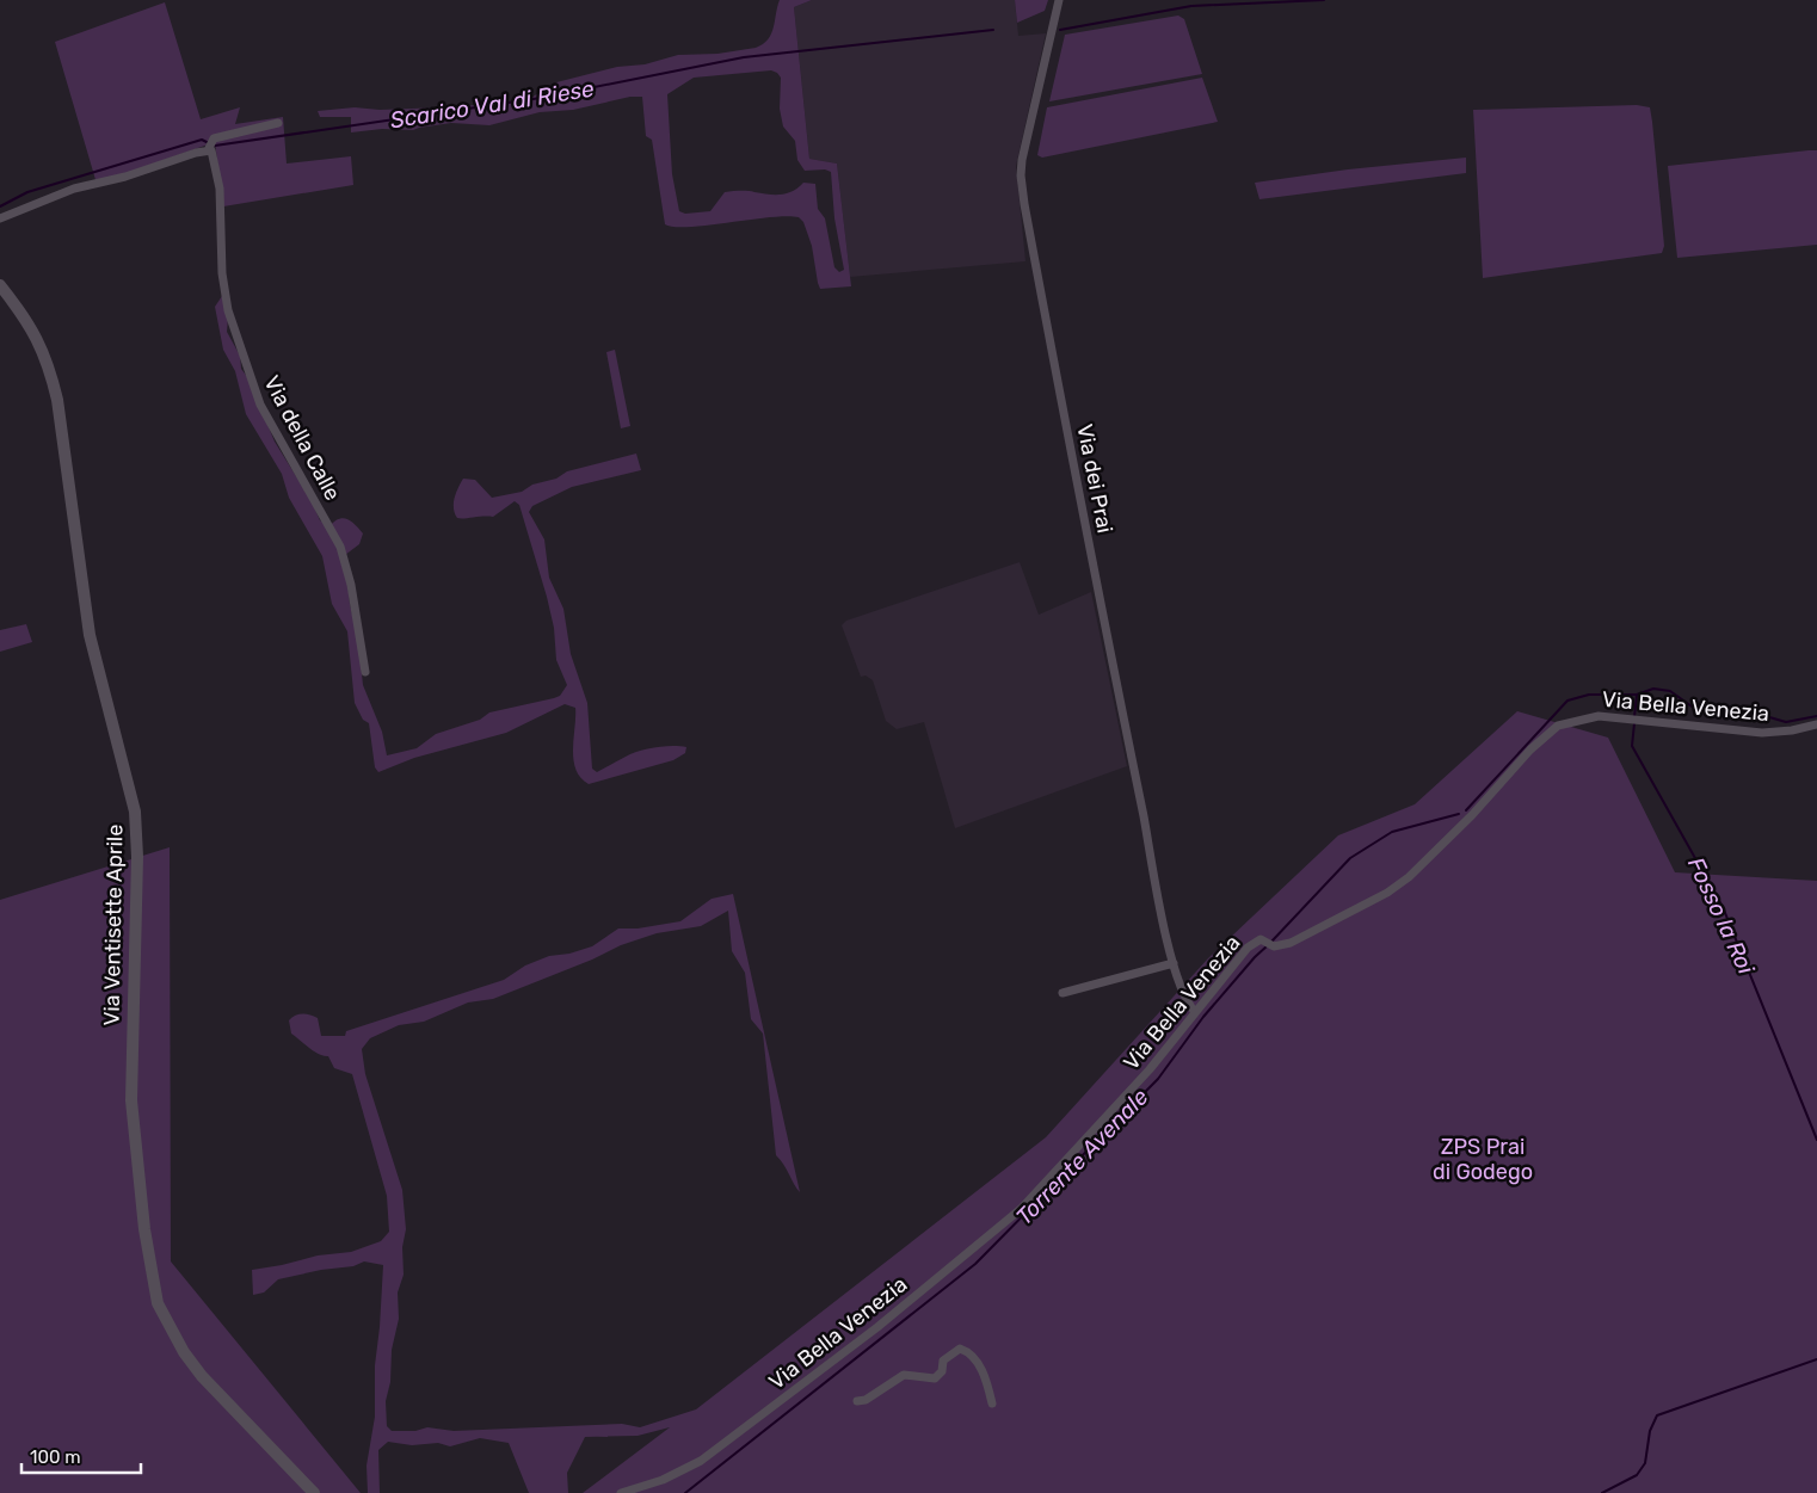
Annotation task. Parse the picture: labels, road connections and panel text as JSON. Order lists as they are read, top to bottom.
{
  "streets": {
    "main road": ["Via Ventisette Aprile"],
    "street": ["Via della Calle", "Via dei Prai", "Via Bella Venezia"]
  },
  "crossings": [
    ["Via dei Prai", "Via Bella Venezia"]
  ],
  "water": ["Scarico Val di Riese", "Fosso la Roi", "Torrente Avenale"],
  "parks": ["ZPS Prai di Godego"],
  "scale_bar": "100 m"
}
